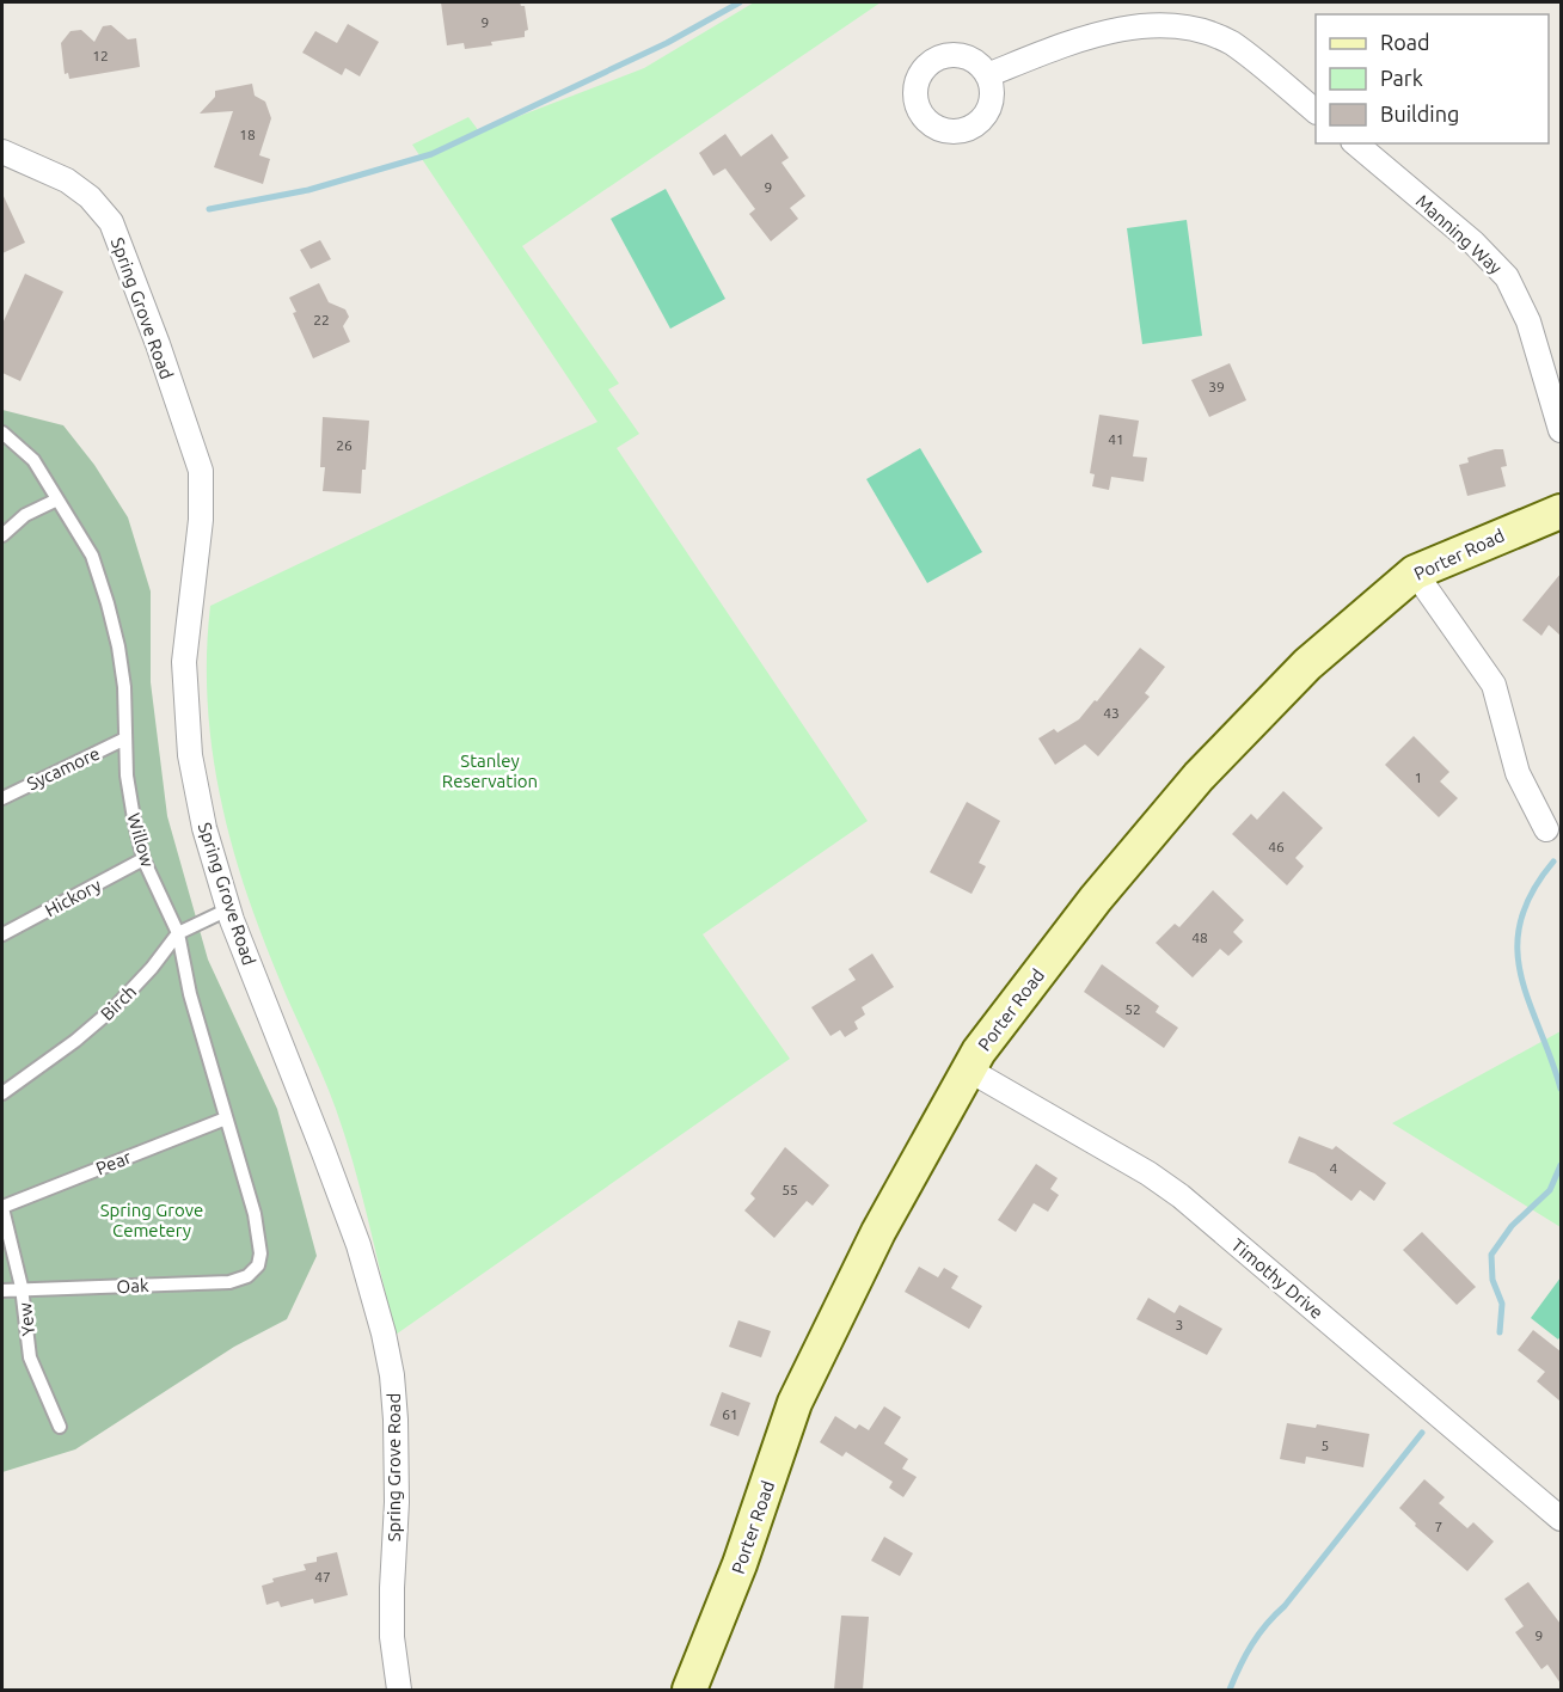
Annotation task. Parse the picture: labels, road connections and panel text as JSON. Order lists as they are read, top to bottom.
{
  "streets": {
    "street": [
      "Manning Way",
      "Spring Grove Road",
      "Porter Road",
      "Timothy Drive"
    ],
    "lane": [
      "Sycamore",
      "Willow",
      "Hickory",
      "Birch",
      "Pear",
      "Oak",
      "Yew"
    ]
  },
  "crossings": [
    ["Spring Grove Road", "Birch"],
    ["Porter Road", "Timothy Drive"],
    ["Sycamore", "Willow"],
    ["Willow", "Hickory"],
    ["Willow", "Birch"],
    ["Willow", "Pear"],
    ["Willow", "Oak"],
    ["Pear", "Yew"],
    ["Oak", "Yew"]
  ],
  "parks": ["Stanley Reservation", "Spring Grove Cemetery"],
  "house_numbers": [
    "9",
    "12",
    "18",
    "9",
    "22",
    "39",
    "41",
    "26",
    "43",
    "1",
    "46",
    "48",
    "52",
    "4",
    "55",
    "3",
    "61",
    "5",
    "7",
    "47",
    "9"
  ],
  "legend": ["Road", "Park", "Building"]
}
